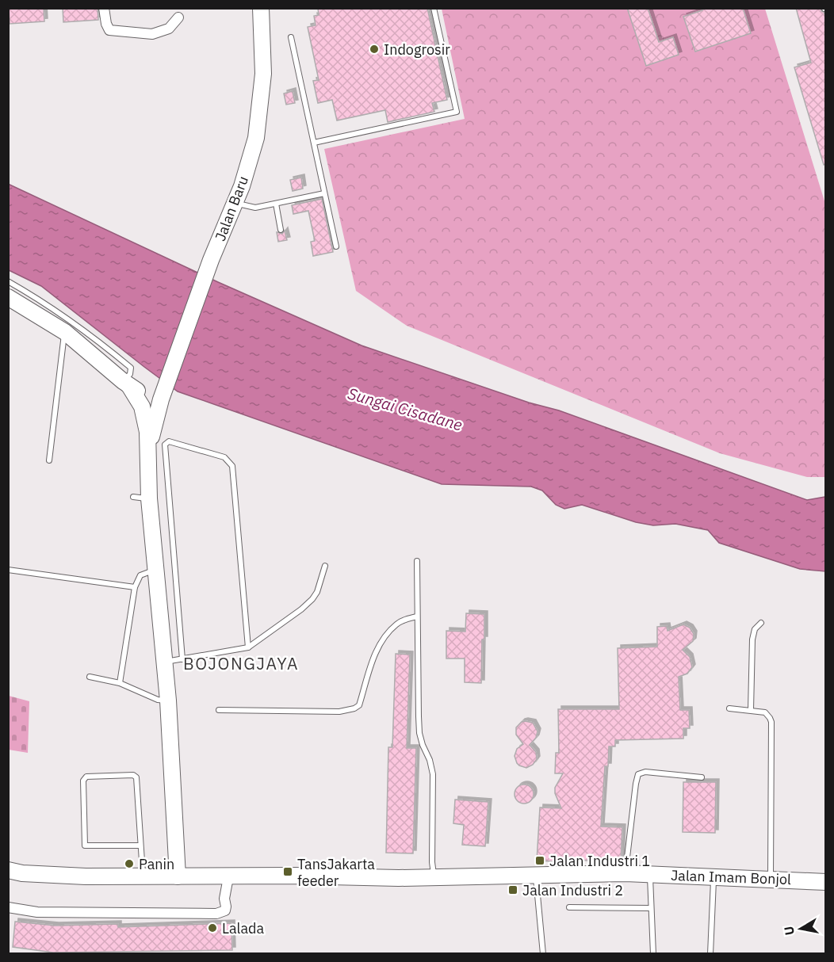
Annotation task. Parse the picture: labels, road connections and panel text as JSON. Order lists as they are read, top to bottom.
{
  "streets": {
    "main road": ["Jalan Baru", "Jalan Imam Bonjol"]
  },
  "districts": ["BOJONGJAYA"],
  "water": ["Sungai Cisadane"],
  "places": {
    "other": ["Indogrosir", "Panin", "Lalada"],
    "transit": ["Jalan Industri 1", "TansJakarta feeder", "Jalan Industri 2"]
  },
  "north": "left"
}
